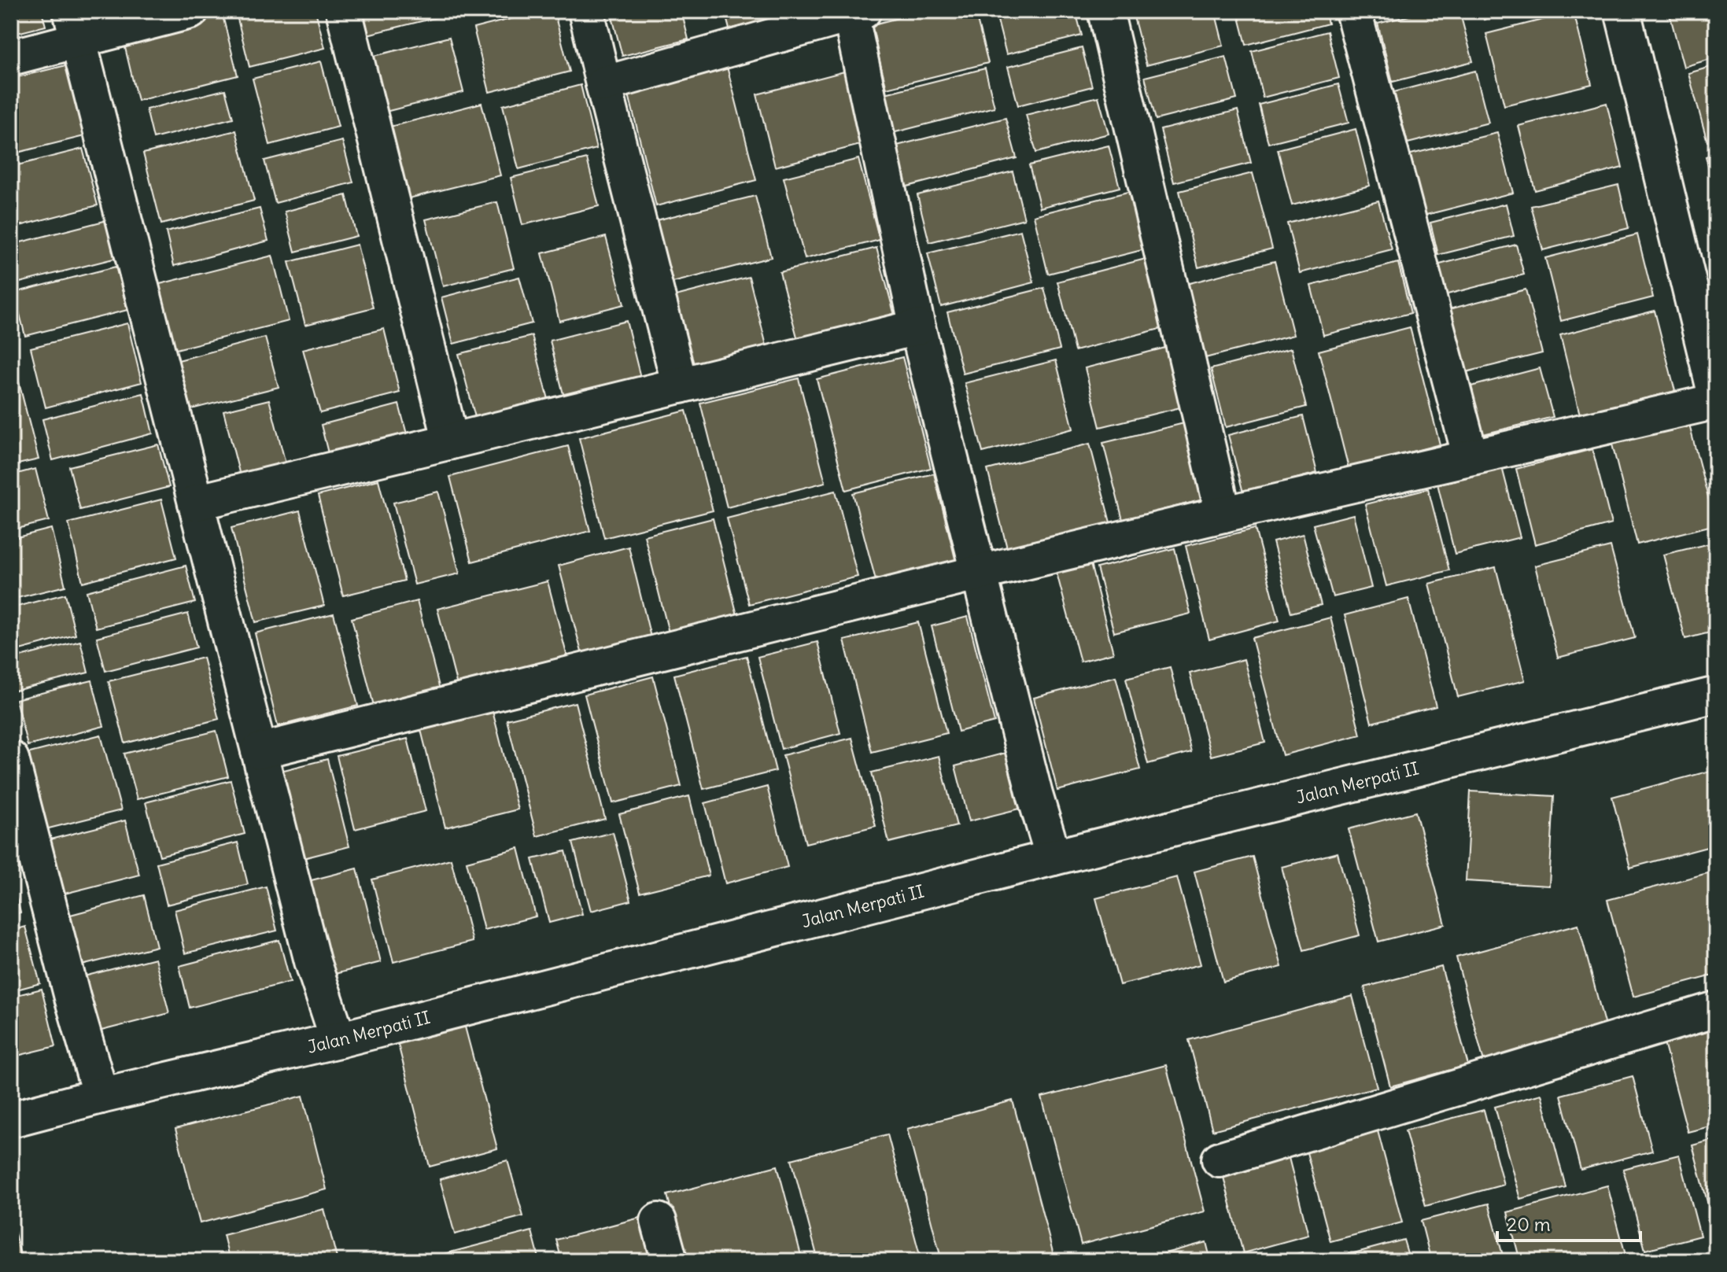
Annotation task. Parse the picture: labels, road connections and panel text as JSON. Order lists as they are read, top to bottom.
{
  "streets": {
    "street": ["Jalan Merpati II"]
  },
  "scale_bar": "20 m"
}
